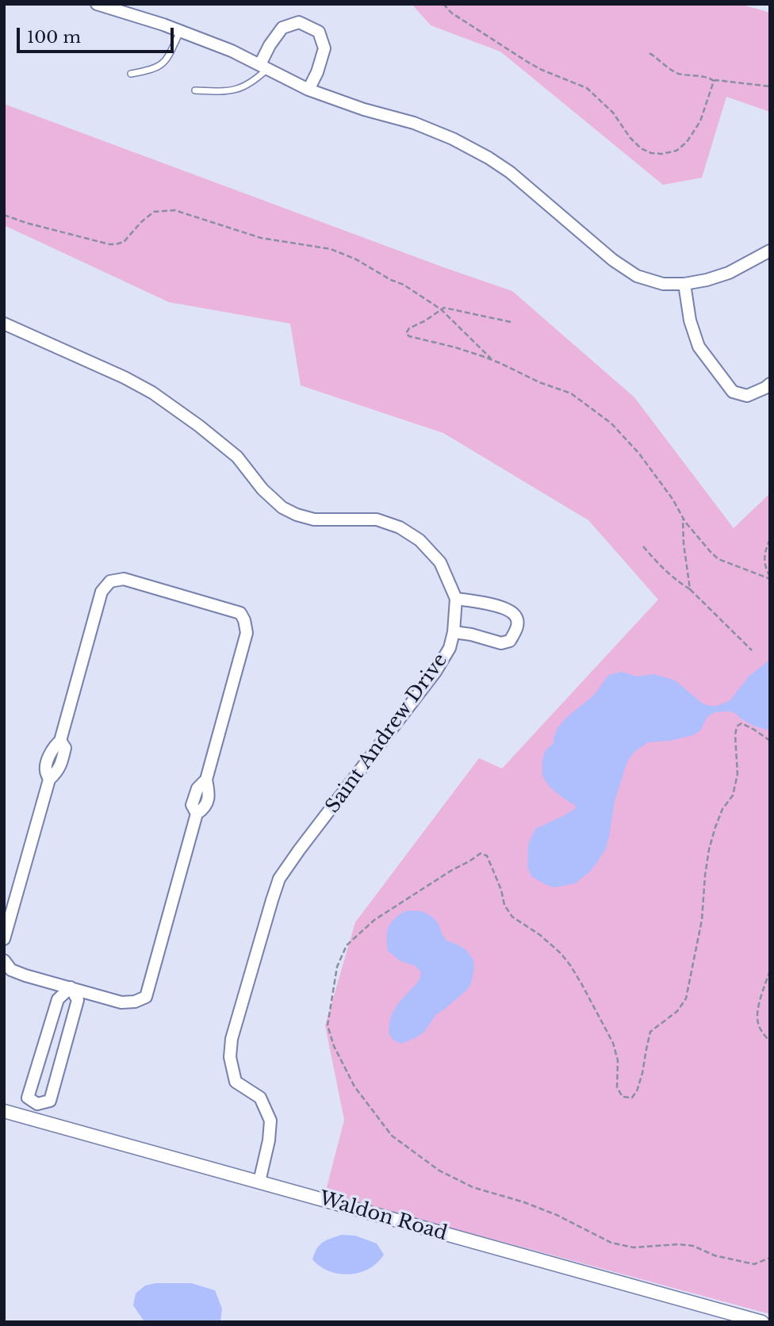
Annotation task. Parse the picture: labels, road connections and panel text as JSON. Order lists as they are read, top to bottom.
{
  "streets": {
    "street": ["Saint Andrew Drive", "Waldon Road"]
  },
  "crossings": [
    ["Saint Andrew Drive", "Waldon Road"]
  ],
  "scale_bar": "100 m"
}
